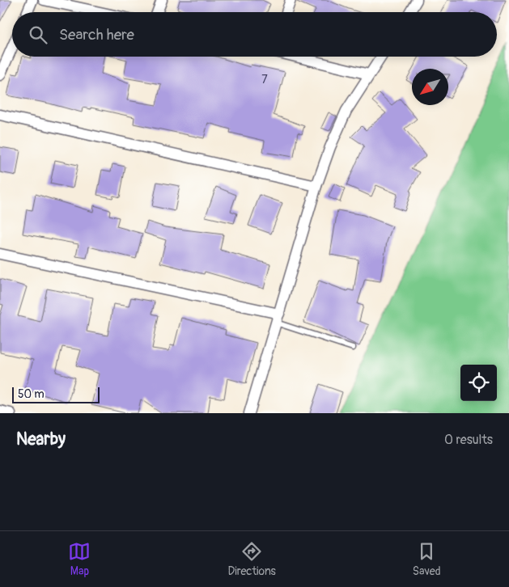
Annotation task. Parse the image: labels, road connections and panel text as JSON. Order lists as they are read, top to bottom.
{
  "house_numbers": ["7"],
  "scale_bar": "50 m",
  "north": "bottom left",
  "page": {
    "search": "Search here",
    "scale": "50 m",
    "heading": ["Nearby", "0 results"],
    "nav": ["Map", "Directions", "Saved"]
  }
}
